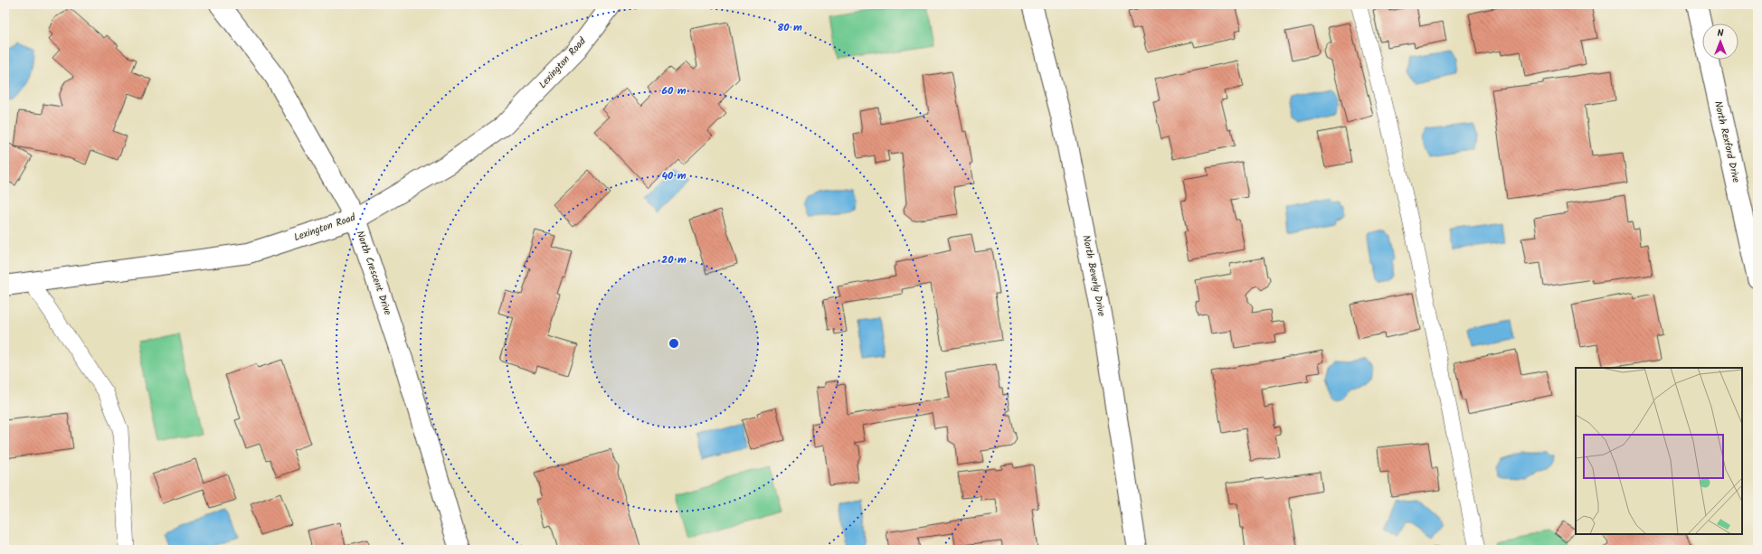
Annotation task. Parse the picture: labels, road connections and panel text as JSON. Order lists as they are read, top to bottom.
{
  "streets": {
    "street": [
      "Lexington Road",
      "North Rexford Drive",
      "North Crescent Drive",
      "North Beverly Drive"
    ]
  },
  "crossings": [
    ["Lexington Road", "North Crescent Drive"]
  ],
  "north": "top",
  "rings": [
    "80 m",
    "60 m",
    "40 m",
    "20 m"
  ]
}
